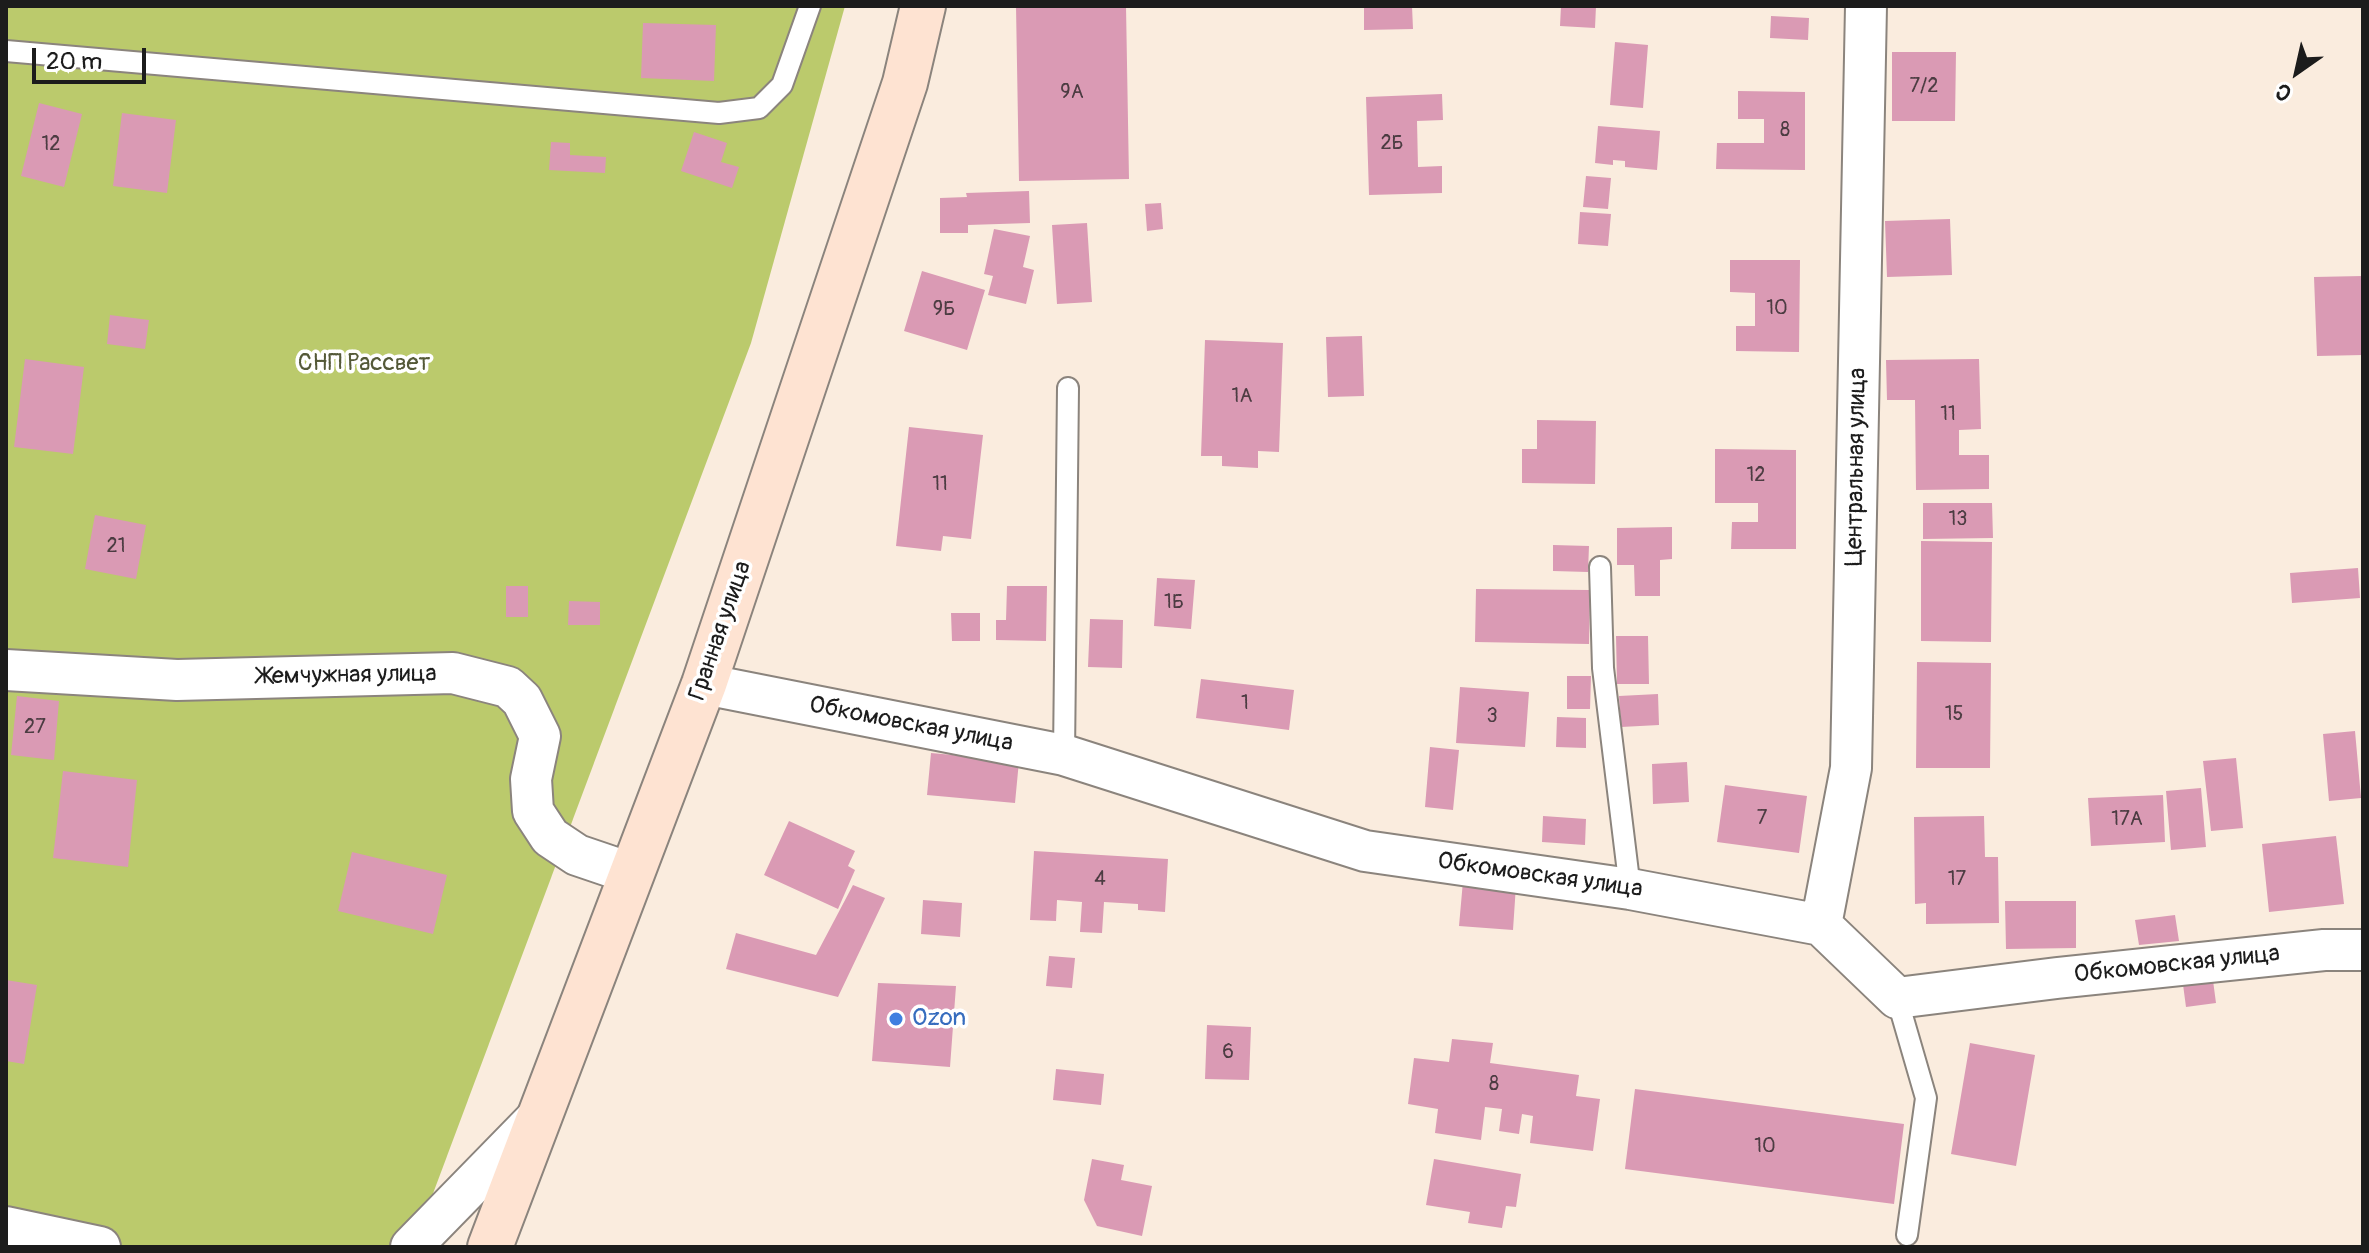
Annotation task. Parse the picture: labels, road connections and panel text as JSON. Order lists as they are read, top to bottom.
{
  "streets": {
    "street": [
      "Центральная улица",
      "Гранная улица",
      "Жемчужная улица",
      "Обкомовская улица"
    ]
  },
  "crossings": [
    ["Центральная улица", "Обкомовская улица"],
    ["Гранная улица", "Жемчужная улица"],
    ["Гранная улица", "Обкомовская улица"]
  ],
  "parks": ["СНП Рассвет"],
  "places": ["Ozon"],
  "house_numbers": [
    "7/2",
    "9А",
    "8",
    "2Б",
    "12",
    "10",
    "9Б",
    "1А",
    "11",
    "12",
    "11",
    "13",
    "21",
    "1Б",
    "1",
    "15",
    "3",
    "27",
    "7",
    "17А",
    "4",
    "17",
    "6",
    "8",
    "10"
  ],
  "scale_bar": "20 m",
  "north": "bottom left"
}
